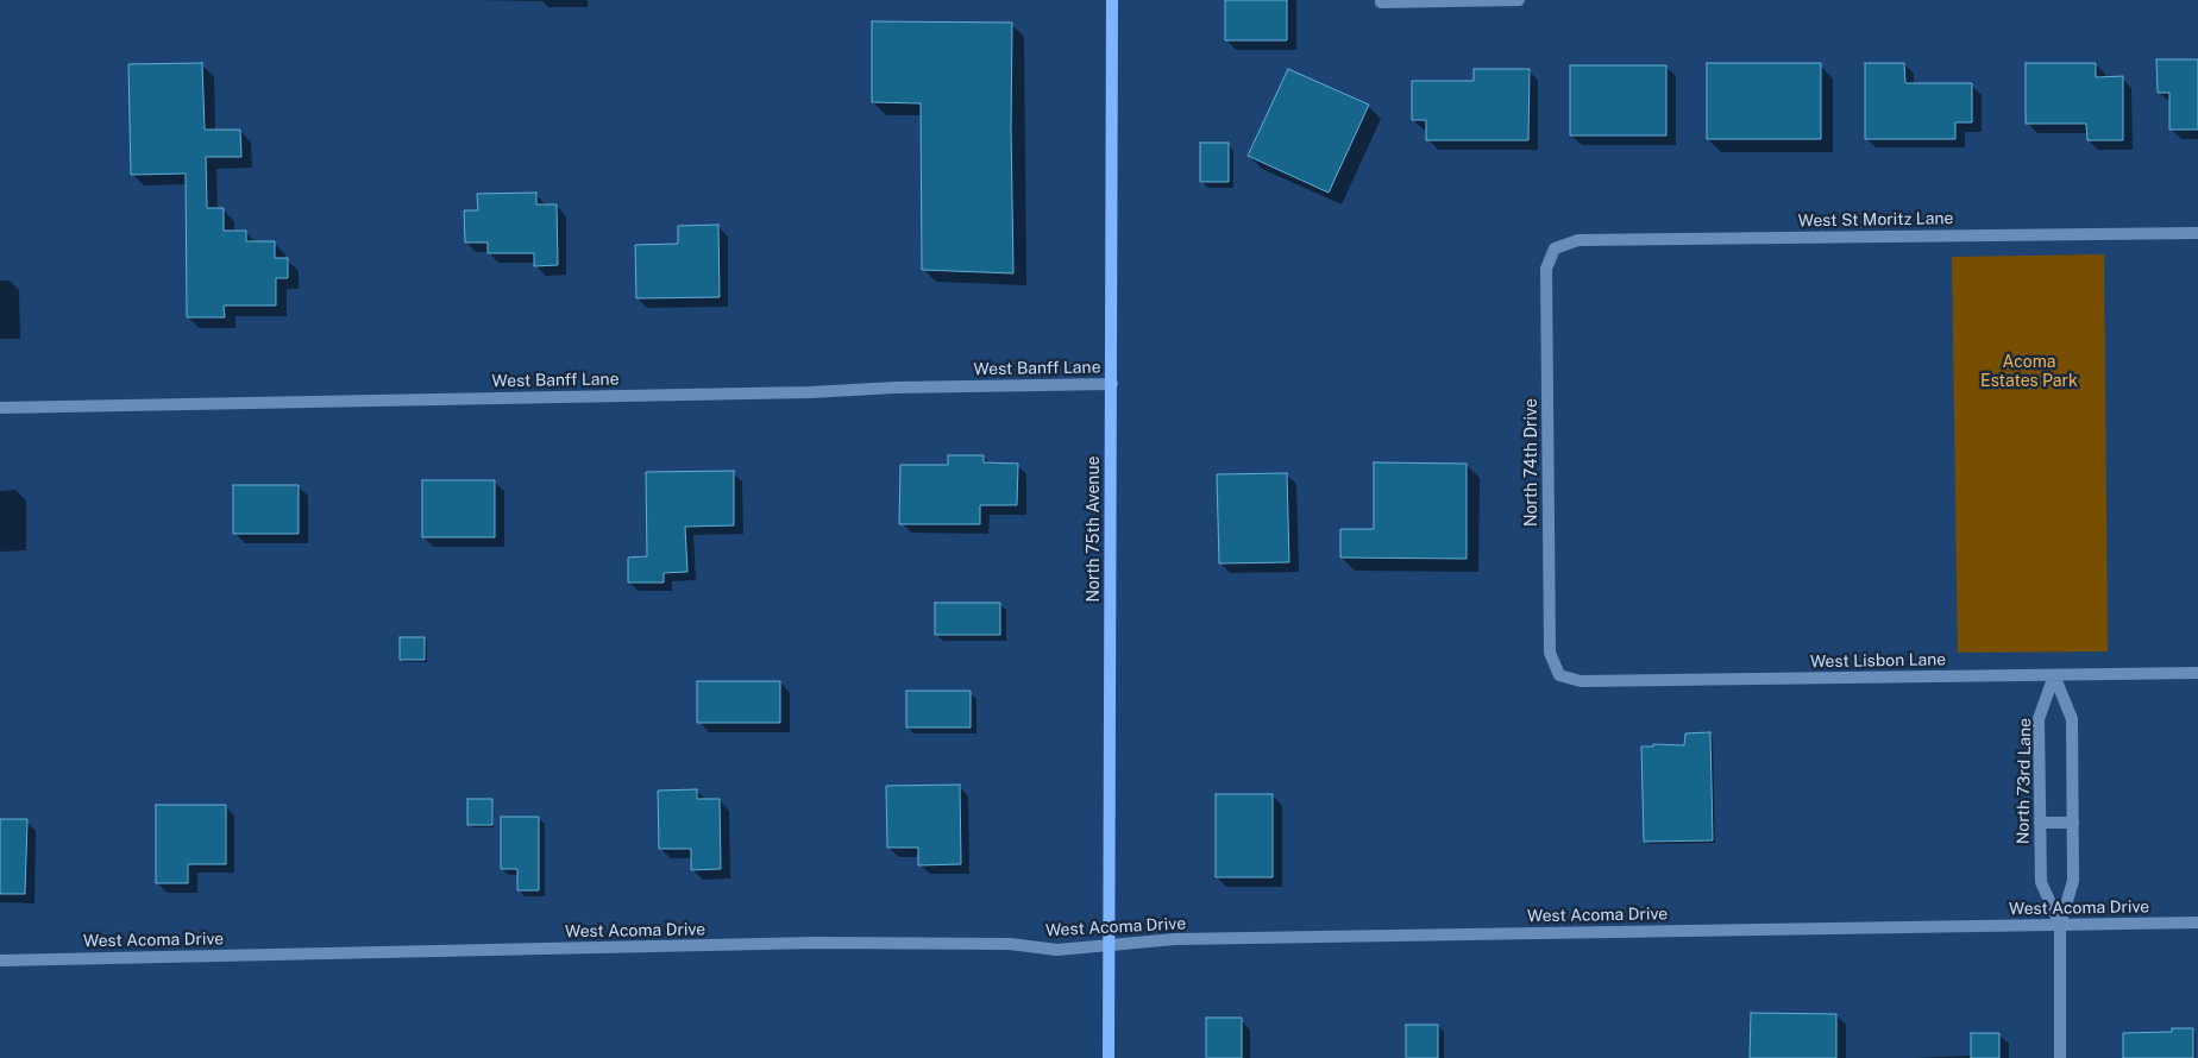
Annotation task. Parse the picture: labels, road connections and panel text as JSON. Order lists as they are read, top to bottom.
{
  "streets": {
    "main road": ["North 75th Avenue"],
    "street": [
      "West St Moritz Lane",
      "West Banff Lane",
      "North 74th Drive",
      "West Lisbon Lane",
      "North 73rd Lane",
      "West Acoma Drive"
    ]
  },
  "crossings": [
    ["West St Moritz Lane", "North 74th Drive"],
    ["West Banff Lane", "North 75th Avenue"],
    ["North 74th Drive", "West Lisbon Lane"],
    ["North 75th Avenue", "West Acoma Drive"],
    ["West Lisbon Lane", "North 73rd Lane"],
    ["North 73rd Lane", "West Acoma Drive"]
  ],
  "parks": ["Acoma Estates Park"]
}
